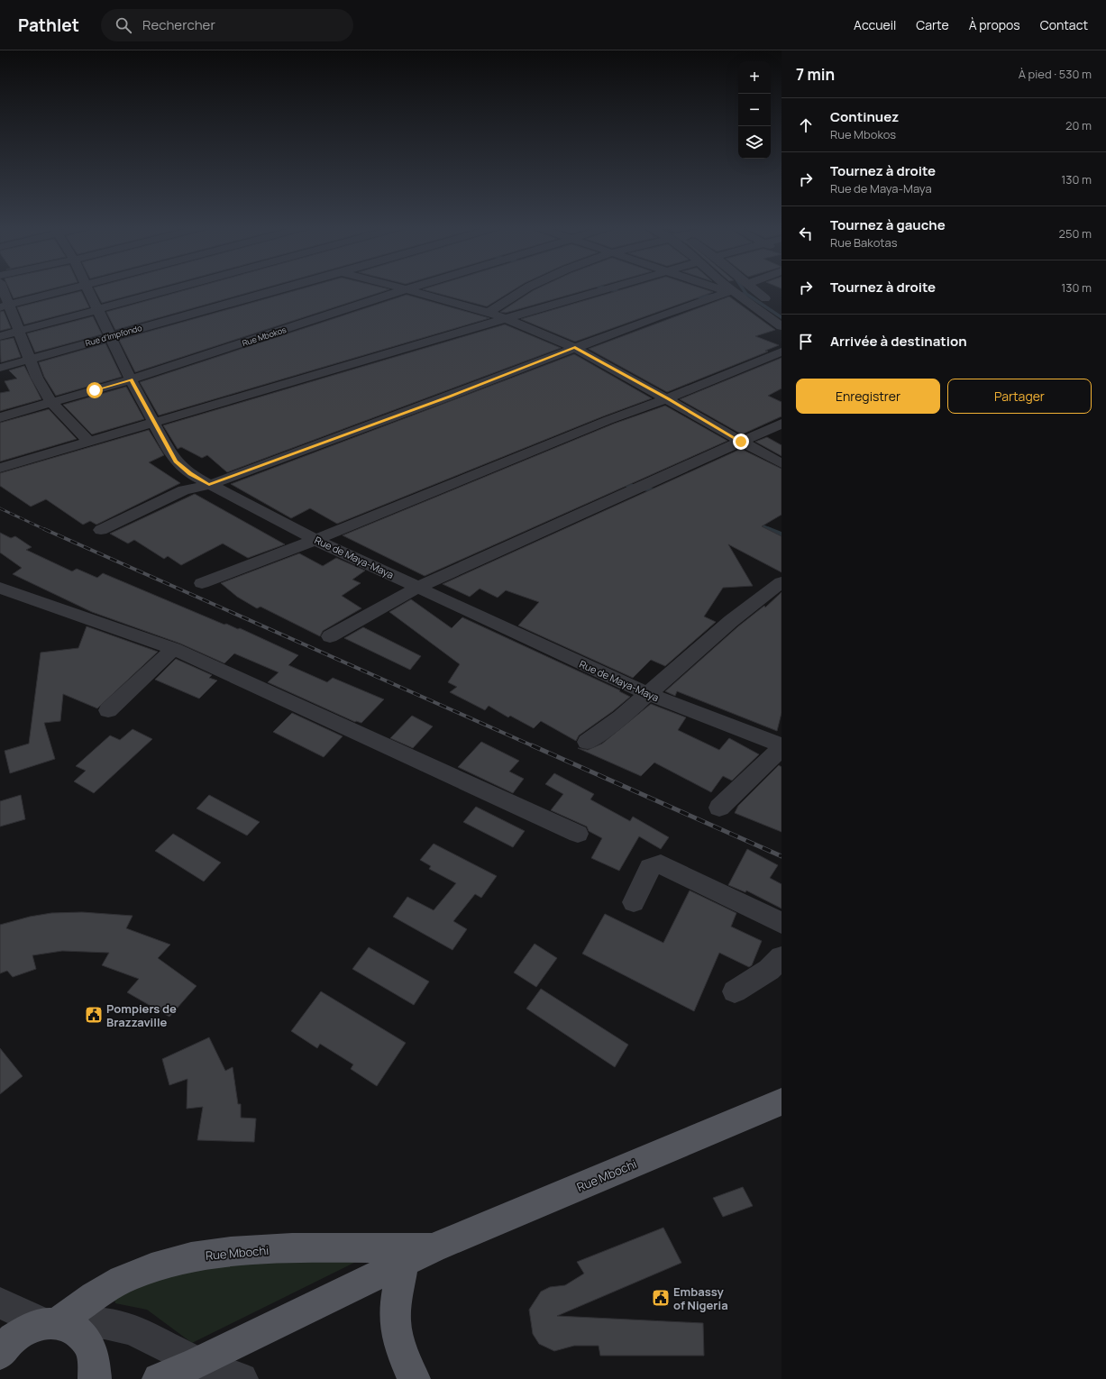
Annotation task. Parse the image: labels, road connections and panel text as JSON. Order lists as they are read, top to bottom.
{
  "streets": {
    "main road": ["Rue Mbochi"],
    "street": ["Rue d'Impfondo", "Rue Mbokos", "Rue de Maya-Maya"]
  },
  "crossings": [
    ["Rue d'Impfondo", "Rue de Maya-Maya"],
    ["Rue Mbokos", "Rue de Maya-Maya"]
  ],
  "places": {
    "public building": ["Pompiers de Brazzaville", "Embassy of Nigeria"]
  },
  "page": {
    "header": "Pathlet",
    "search": "Rechercher",
    "nav": [
      "Accueil",
      "Carte",
      "À propos",
      "Contact"
    ],
    "heading": ["7 min", "À pied · 530 m"],
    "map_buttons": ["+", "−"],
    "list": [
      ["Continuez", "Rue Mbokos", "20 m"],
      ["Tournez à droite", "Rue de Maya-Maya", "130 m"],
      ["Tournez à gauche", "Rue Bakotas", "250 m"],
      ["Tournez à droite", "130 m"],
      "Arrivée à destination"
    ],
    "buttons": ["Enregistrer", "Partager"]
  }
}
